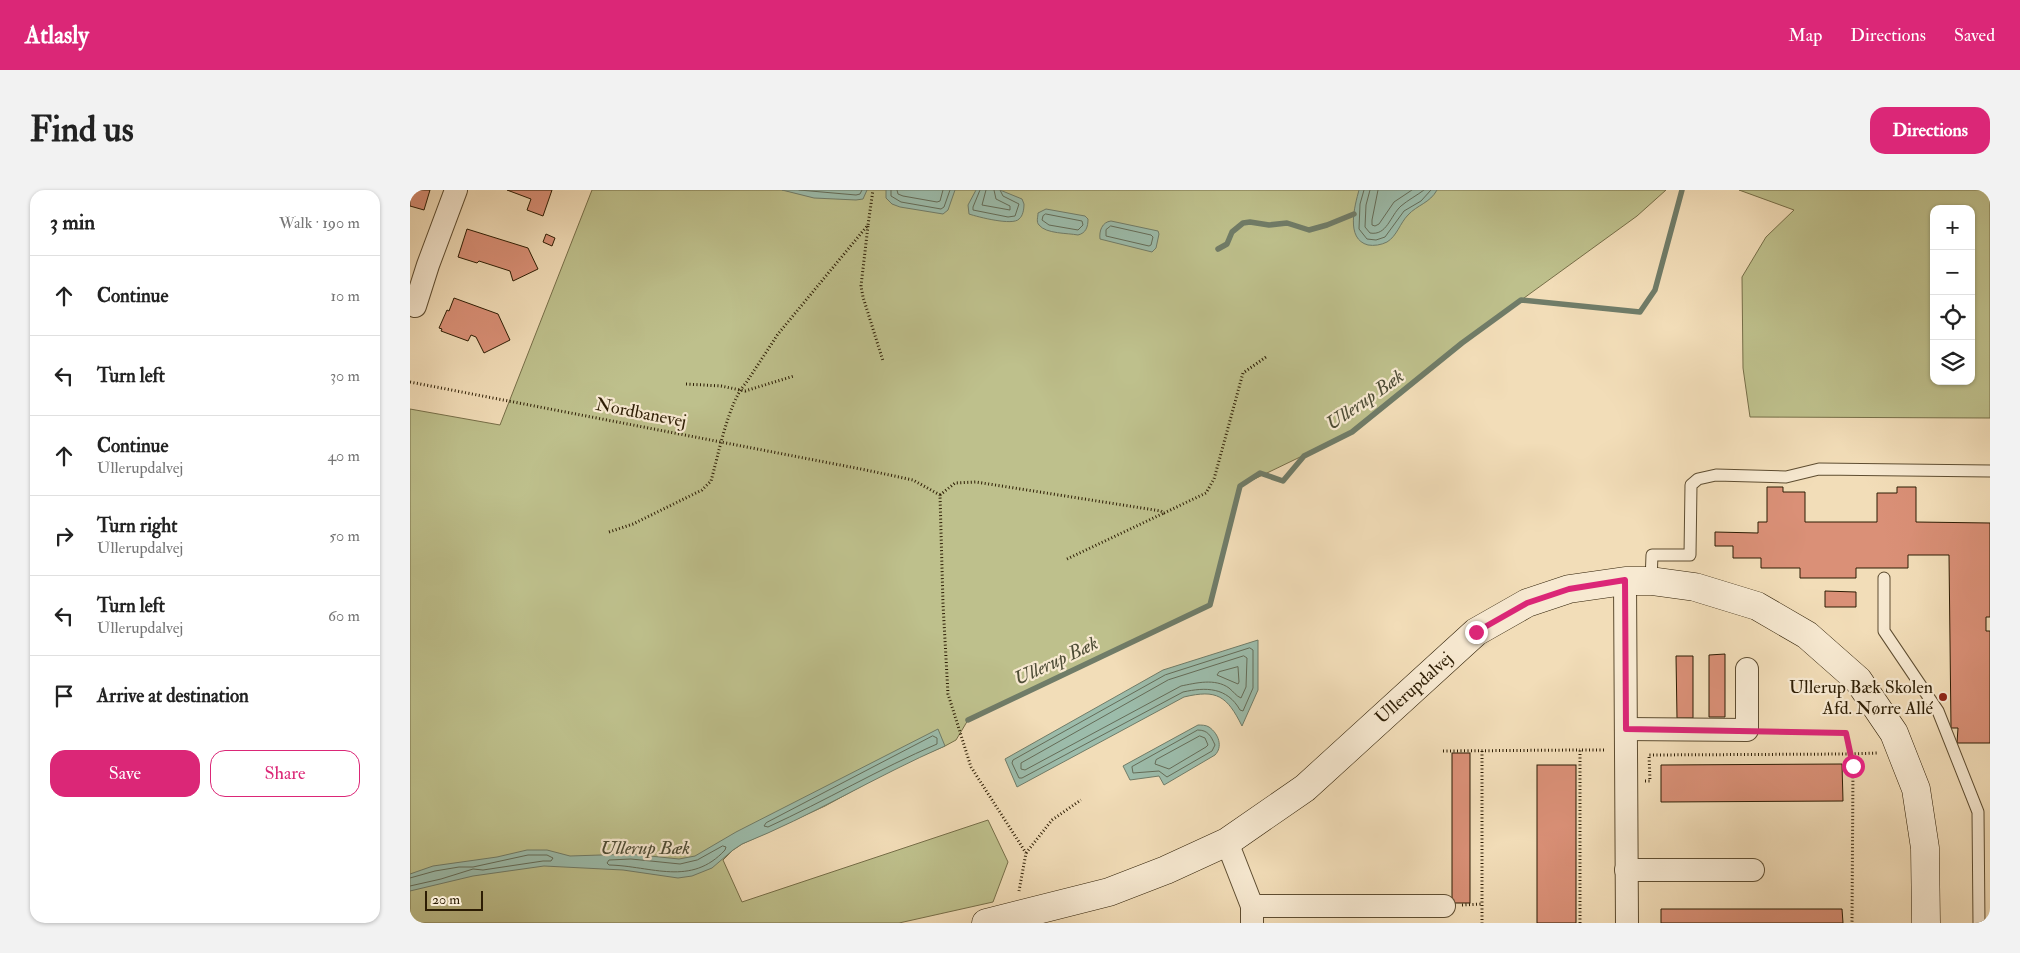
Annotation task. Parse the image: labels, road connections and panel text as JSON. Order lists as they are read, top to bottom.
{
  "streets": {
    "street": ["Ullerupdalvej"],
    "path": ["Nordbanevej"]
  },
  "water": ["Ullerup Bæk"],
  "places": ["Ullerup Bæk Skolen Afd. Nørre Allé"],
  "scale_bar": "20 m",
  "page": {
    "header": "Atlasly",
    "nav": ["Map", "Directions", "Saved"],
    "buttons": [
      "Directions",
      ["Save", "Share"]
    ],
    "title": "Find us",
    "heading": ["3 min", "Walk · 190 m"],
    "map_buttons": ["+", "−"],
    "list": [
      ["Continue", "10 m"],
      ["Turn left", "30 m"],
      ["Continue", "Ullerupdalvej", "40 m"],
      ["Turn right", "Ullerupdalvej", "50 m"],
      ["Turn left", "Ullerupdalvej", "60 m"],
      "Arrive at destination"
    ],
    "scale": "20 m"
  }
}
